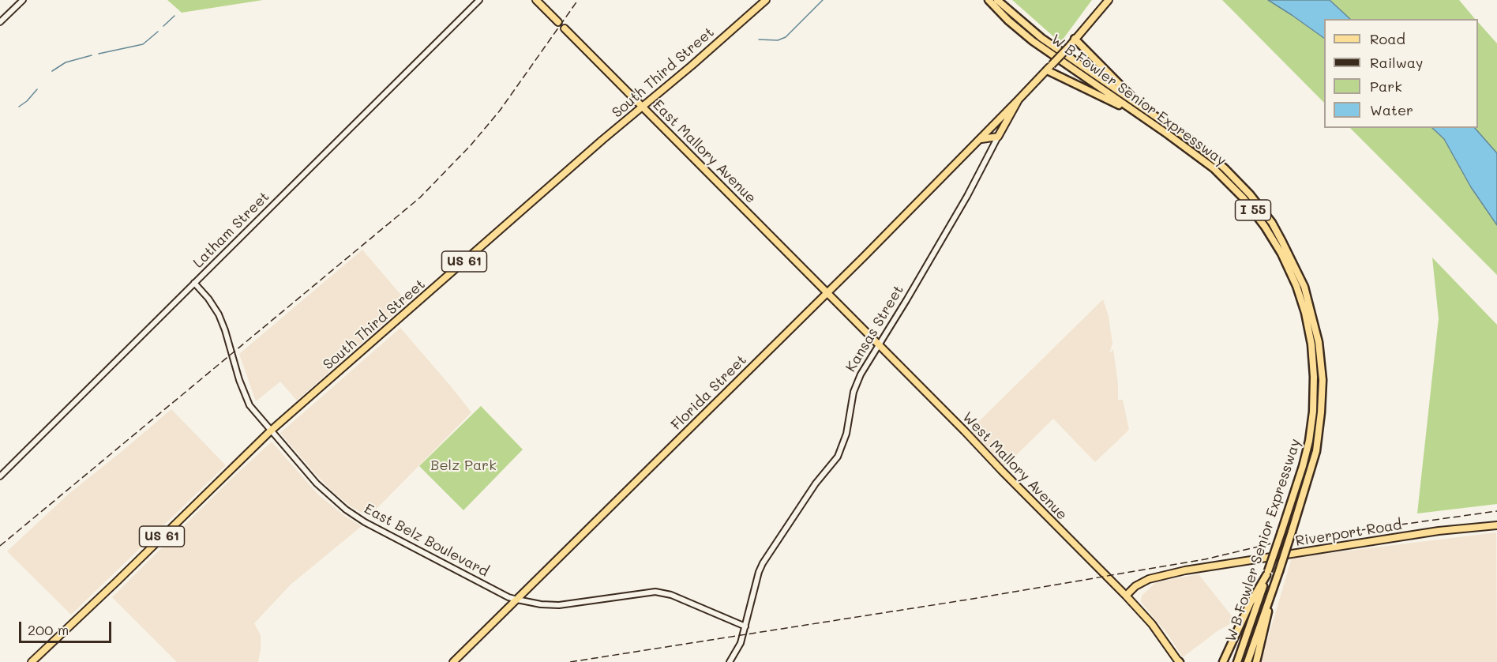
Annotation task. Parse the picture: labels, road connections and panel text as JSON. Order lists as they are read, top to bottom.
{
  "streets": {
    "highway": ["W B Fowler Senior Expressway", "I 55"],
    "main road": [
      "South Third Street",
      "East Mallory Avenue",
      "US 61",
      "Kansas Street",
      "Florida Street",
      "West Mallory Avenue",
      "Riverport Road"
    ],
    "street": ["Latham Street", "East Belz Boulevard"]
  },
  "crossings": [
    ["South Third Street", "East Mallory Avenue"],
    ["South Third Street", "East Belz Boulevard"],
    ["East Mallory Avenue", "Florida Street"],
    ["East Mallory Avenue", "West Mallory Avenue"],
    ["Latham Street", "East Belz Boulevard"],
    ["Kansas Street", "Florida Street"],
    ["Kansas Street", "West Mallory Avenue"],
    ["Kansas Street", "East Belz Boulevard"],
    ["Florida Street", "West Mallory Avenue"],
    ["Florida Street", "East Belz Boulevard"],
    ["West Mallory Avenue", "Riverport Road"]
  ],
  "parks": ["Belz Park"],
  "legend": [
    "Road",
    "Railway",
    "Park",
    "Water"
  ],
  "scale_bar": "200 m"
}
